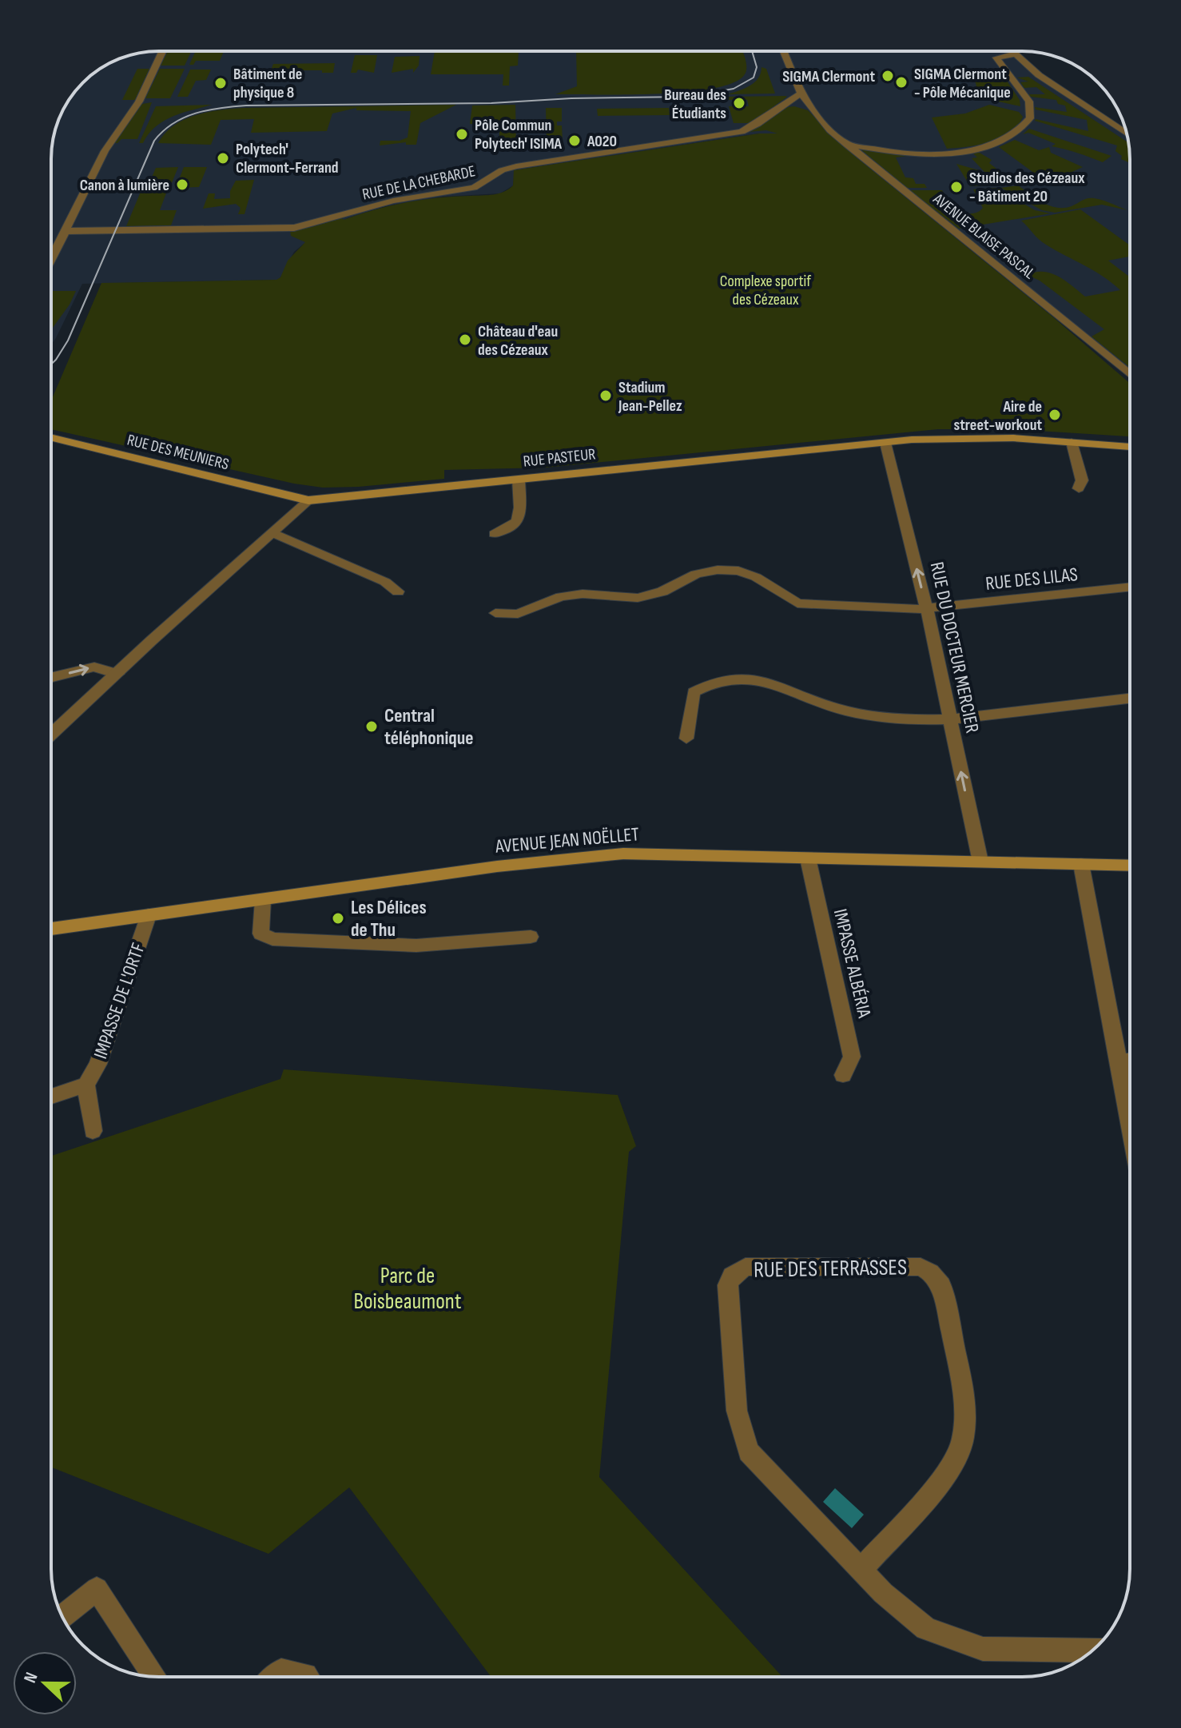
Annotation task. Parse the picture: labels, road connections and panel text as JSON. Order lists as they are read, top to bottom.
{
  "streets": {
    "main road": ["RUE DES MEUNIERS", "RUE PASTEUR", "AVENUE JEAN NOËLLET"],
    "street": [
      "RUE DE LA CHEBARDE",
      "AVENUE BLAISE PASCAL",
      "RUE DES LILAS",
      "RUE DU DOCTEUR MERCIER",
      "IMPASSE ALBÉRIA",
      "IMPASSE DE L'ORTF",
      "RUE DES TERRASSES"
    ]
  },
  "crossings": [
    ["RUE DE LA CHEBARDE", "AVENUE BLAISE PASCAL"],
    ["RUE DES MEUNIERS", "RUE PASTEUR"],
    ["RUE PASTEUR", "RUE DU DOCTEUR MERCIER"],
    ["RUE DES LILAS", "RUE DU DOCTEUR MERCIER"],
    ["RUE DU DOCTEUR MERCIER", "AVENUE JEAN NOËLLET"],
    ["AVENUE JEAN NOËLLET", "IMPASSE ALBÉRIA"],
    ["AVENUE JEAN NOËLLET", "IMPASSE DE L'ORTF"]
  ],
  "one_way": ["RUE DU DOCTEUR MERCIER"],
  "parks": ["Complexe sportif des Cézeaux", "Parc de Boisbeaumont"],
  "places": [
    "SIGMA Clermont",
    "SIGMA Clermont - Pôle Mécanique",
    "Bâtiment de physique 8",
    "Bureau des Étudiants",
    "Pôle Commun Polytech' ISIMA",
    "A020",
    "Polytech' Clermont-Ferrand",
    "Canon à lumière",
    "Studios des Cézeaux - Bâtiment 20",
    "Château d'eau des Cézeaux",
    "Stadium Jean-Pellez",
    "Aire de street-workout",
    "Central téléphonique",
    "Les Délices de Thu"
  ],
  "north": "left"
}
